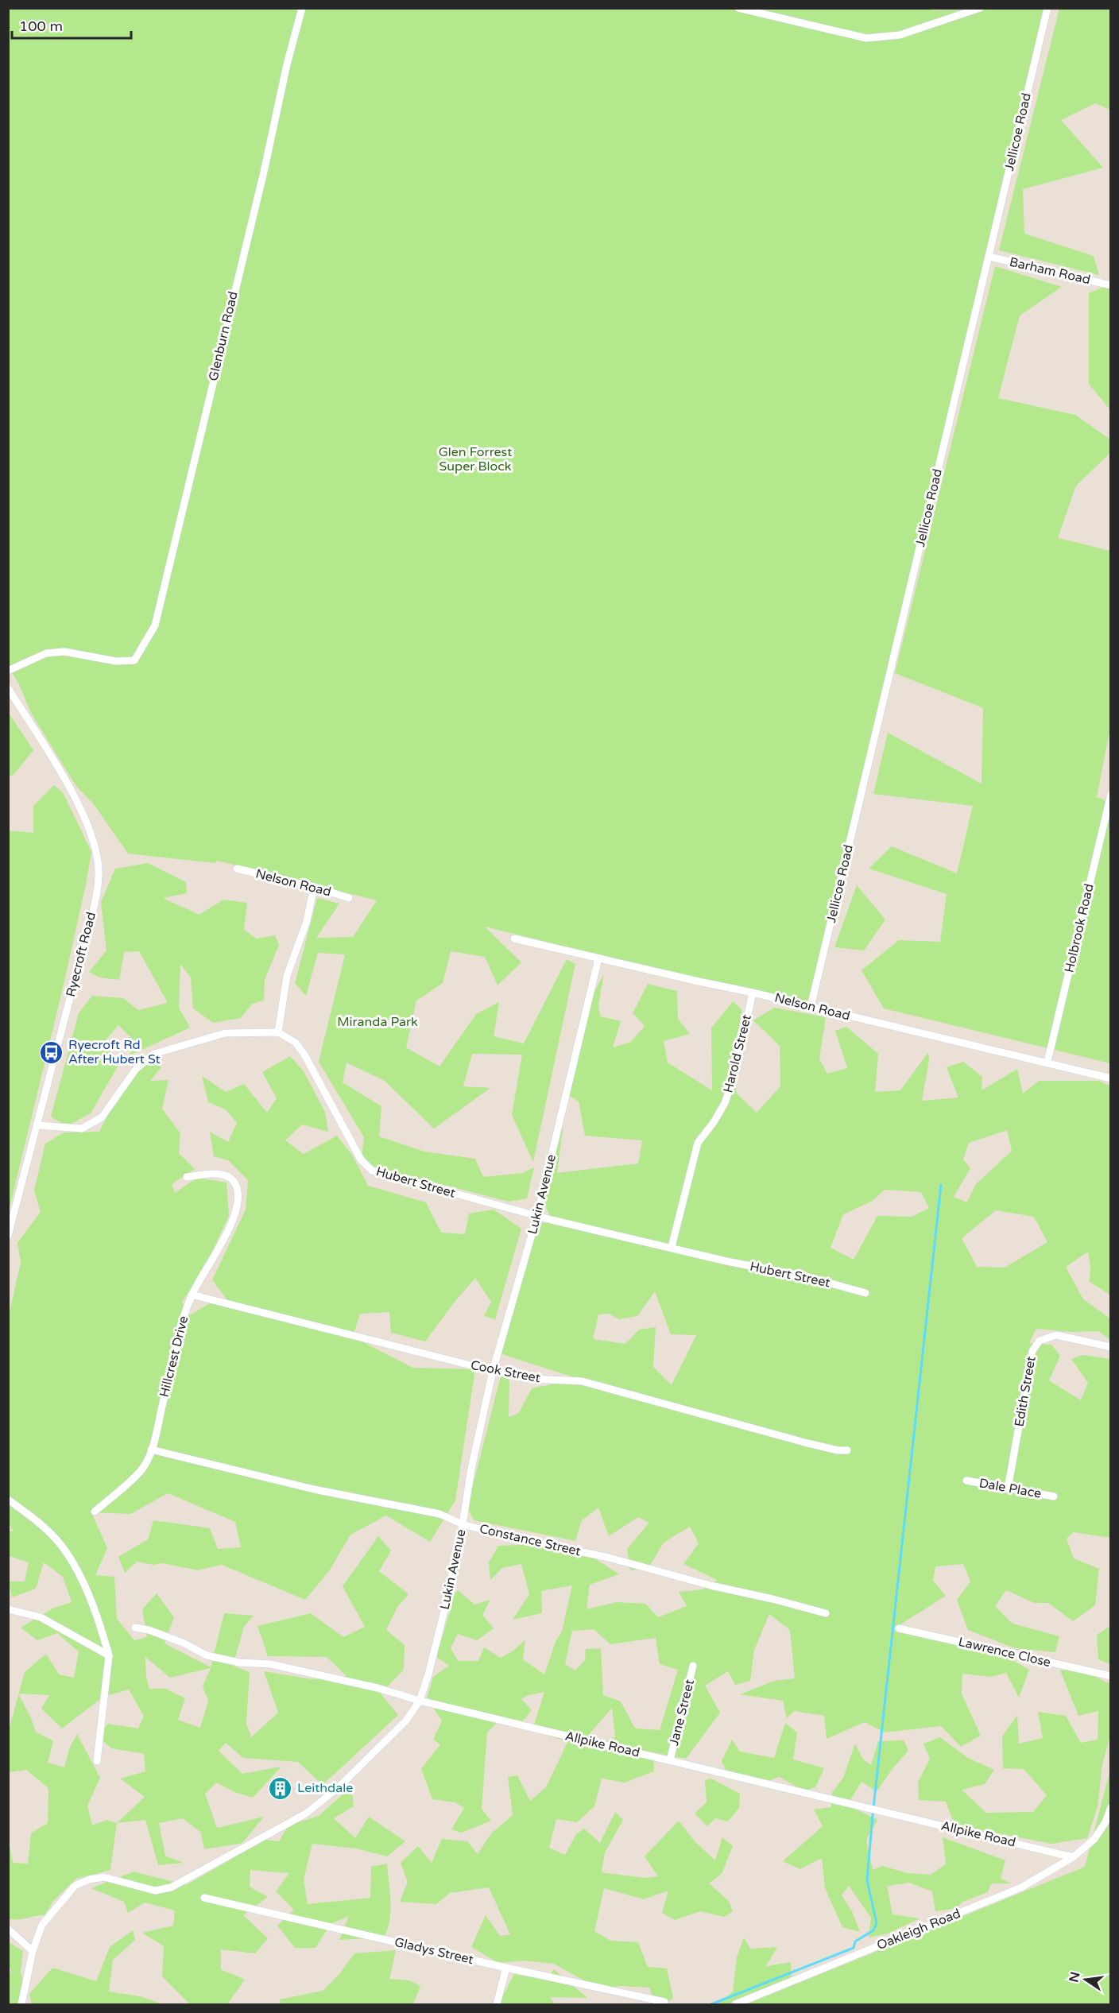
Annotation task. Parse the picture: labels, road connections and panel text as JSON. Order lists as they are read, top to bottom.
{
  "streets": {
    "street": [
      "Jellicoe Road",
      "Barham Road",
      "Glenburn Road",
      "Nelson Road",
      "Holbrook Road",
      "Ryecroft Road",
      "Harold Street",
      "Hubert Street",
      "Lukin Avenue",
      "Hillcrest Drive",
      "Cook Street",
      "Edith Street",
      "Dale Place",
      "Constance Street",
      "Lawrence Close",
      "Jane Street",
      "Allpike Road",
      "Oakleigh Road",
      "Gladys Street"
    ]
  },
  "crossings": [
    ["Jellicoe Road", "Barham Road"],
    ["Jellicoe Road", "Nelson Road"],
    ["Nelson Road", "Holbrook Road"],
    ["Nelson Road", "Harold Street"],
    ["Nelson Road", "Lukin Avenue"],
    ["Harold Street", "Hubert Street"],
    ["Hubert Street", "Lukin Avenue"],
    ["Lukin Avenue", "Cook Street"],
    ["Lukin Avenue", "Constance Street"],
    ["Lukin Avenue", "Allpike Road"],
    ["Hillcrest Drive", "Cook Street"],
    ["Hillcrest Drive", "Constance Street"],
    ["Edith Street", "Dale Place"],
    ["Jane Street", "Allpike Road"],
    ["Allpike Road", "Oakleigh Road"]
  ],
  "parks": ["Glen Forrest Super Block", "Miranda Park"],
  "places": {
    "bus stop": ["Ryecroft Rd After Hubert St"],
    "building": ["Leithdale"]
  },
  "scale_bar": "100 m",
  "north": "left"
}
